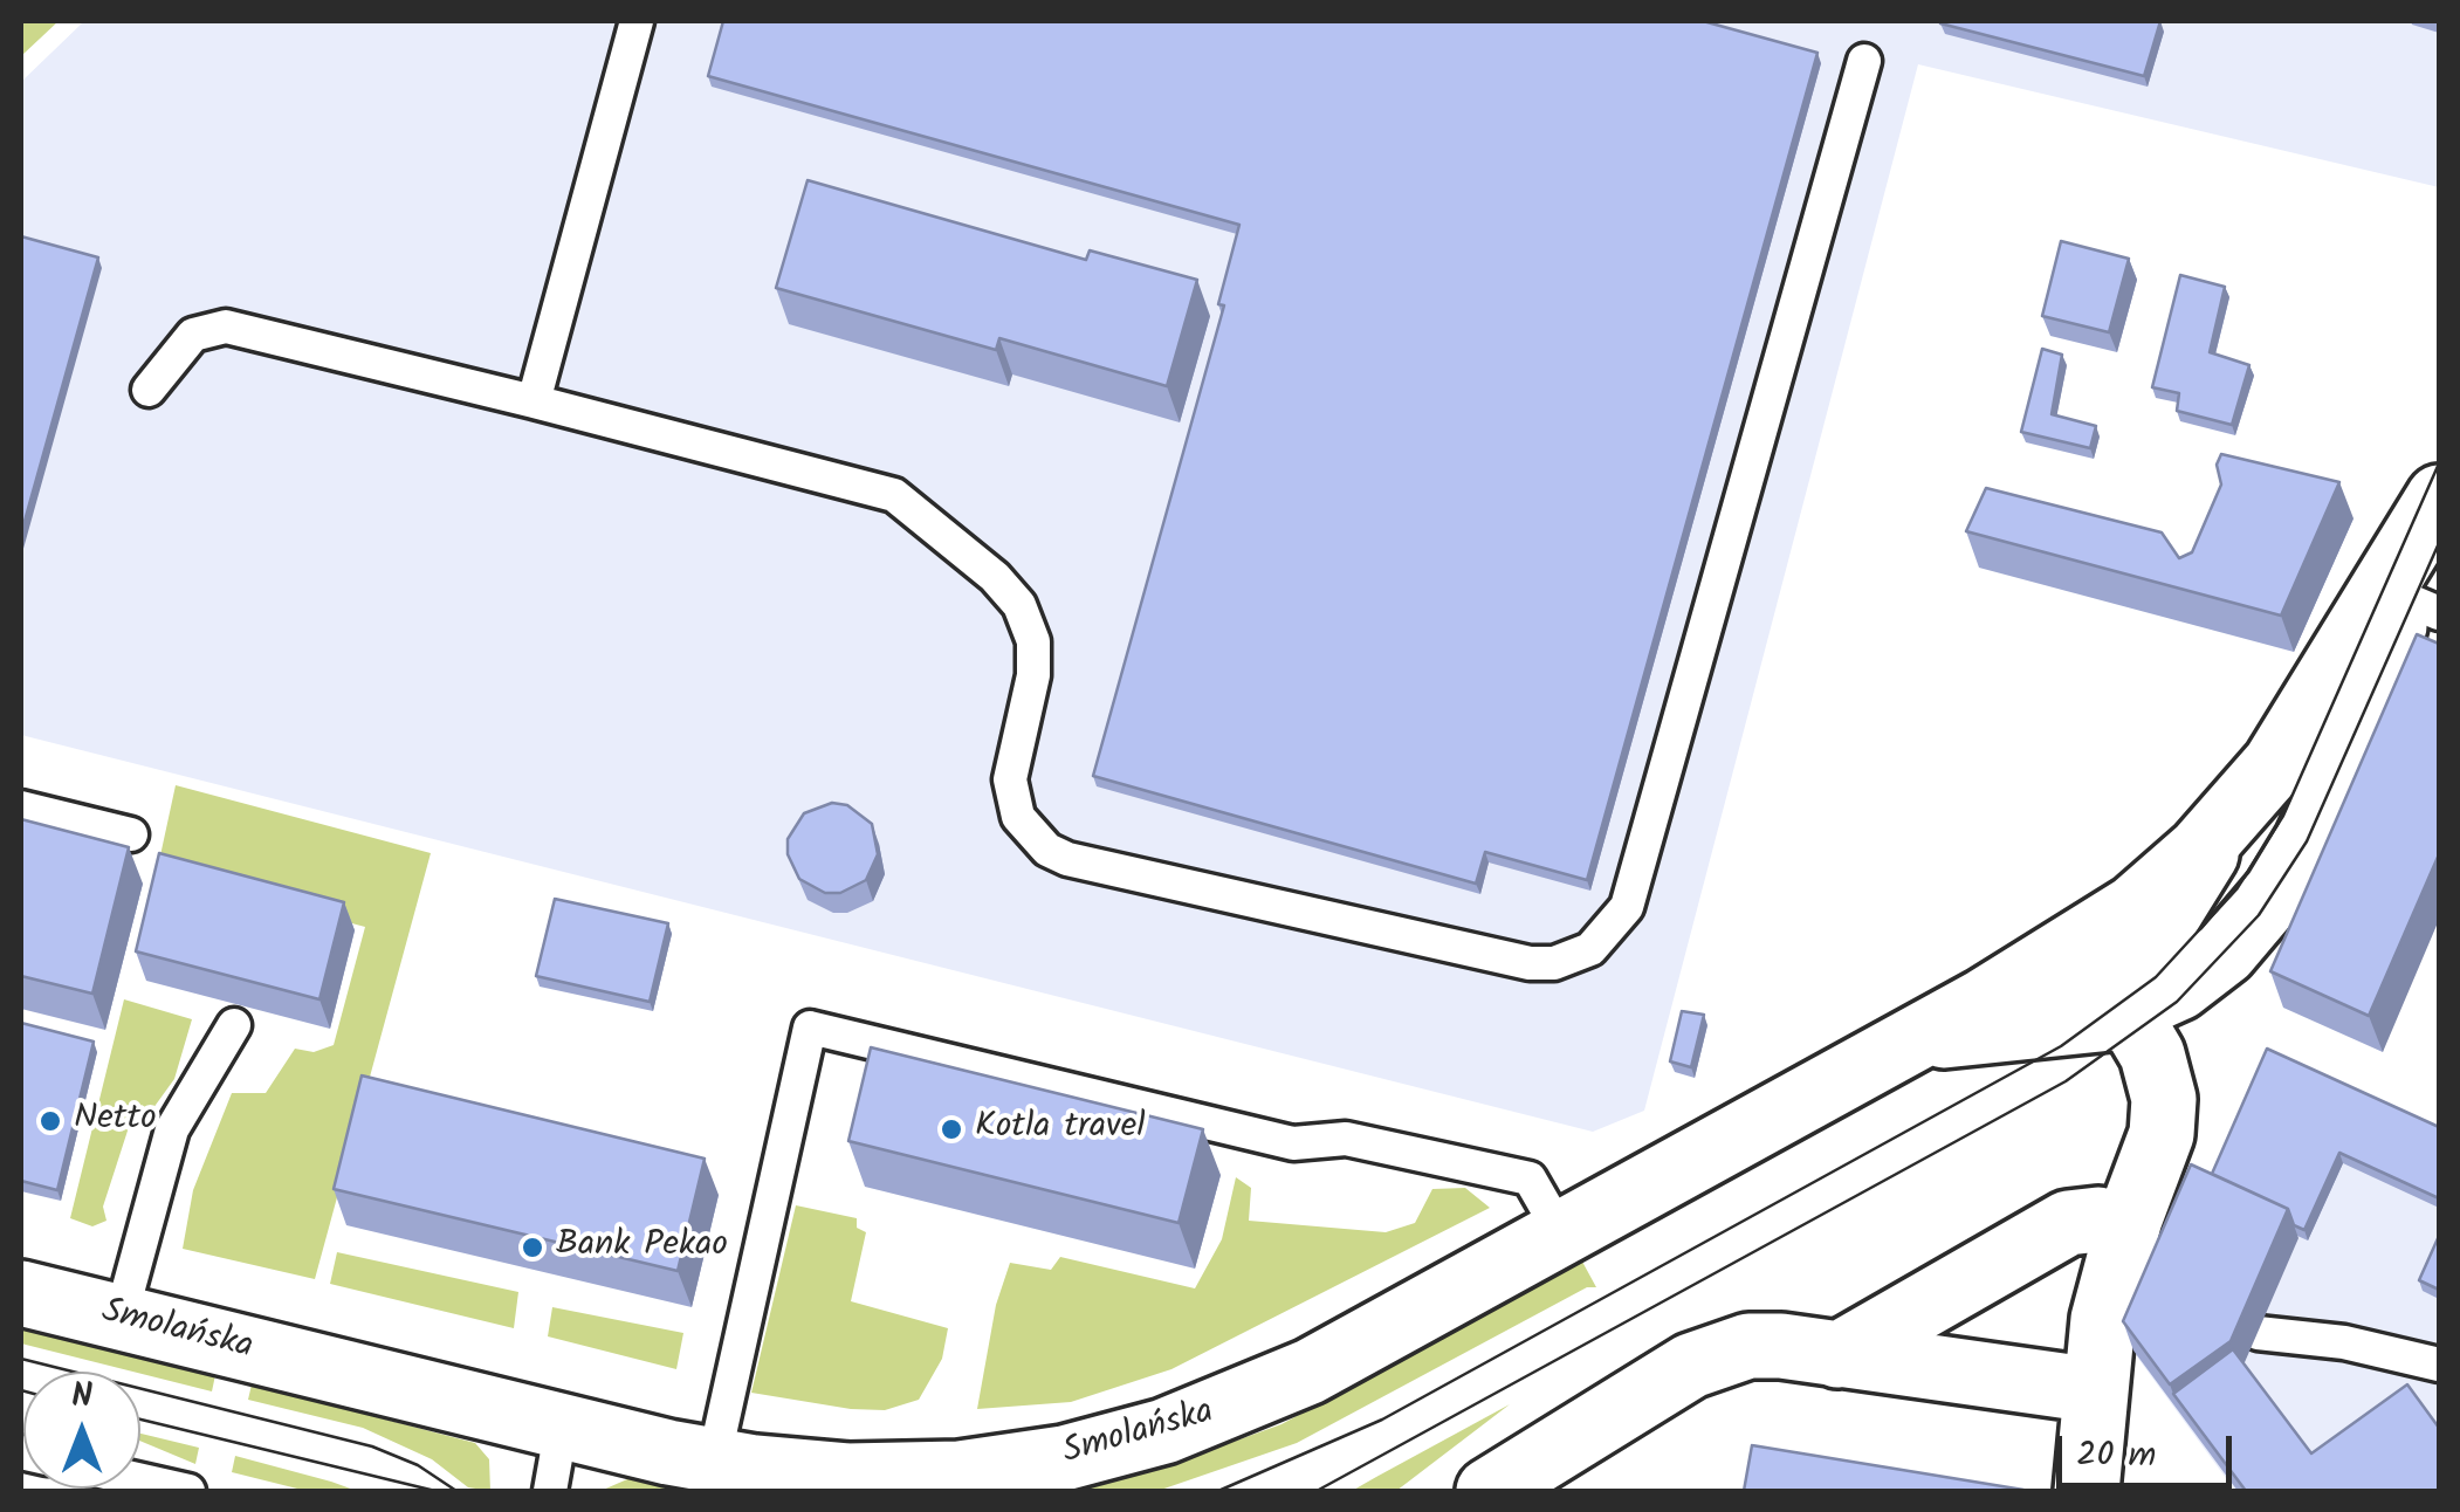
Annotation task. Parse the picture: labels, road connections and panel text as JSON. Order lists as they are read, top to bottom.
{
  "streets": {
    "street": ["Smolańska"]
  },
  "places": ["Netto", "Kotla travel", "Bank Pekao"],
  "scale_bar": "20 m",
  "north": "top"
}
